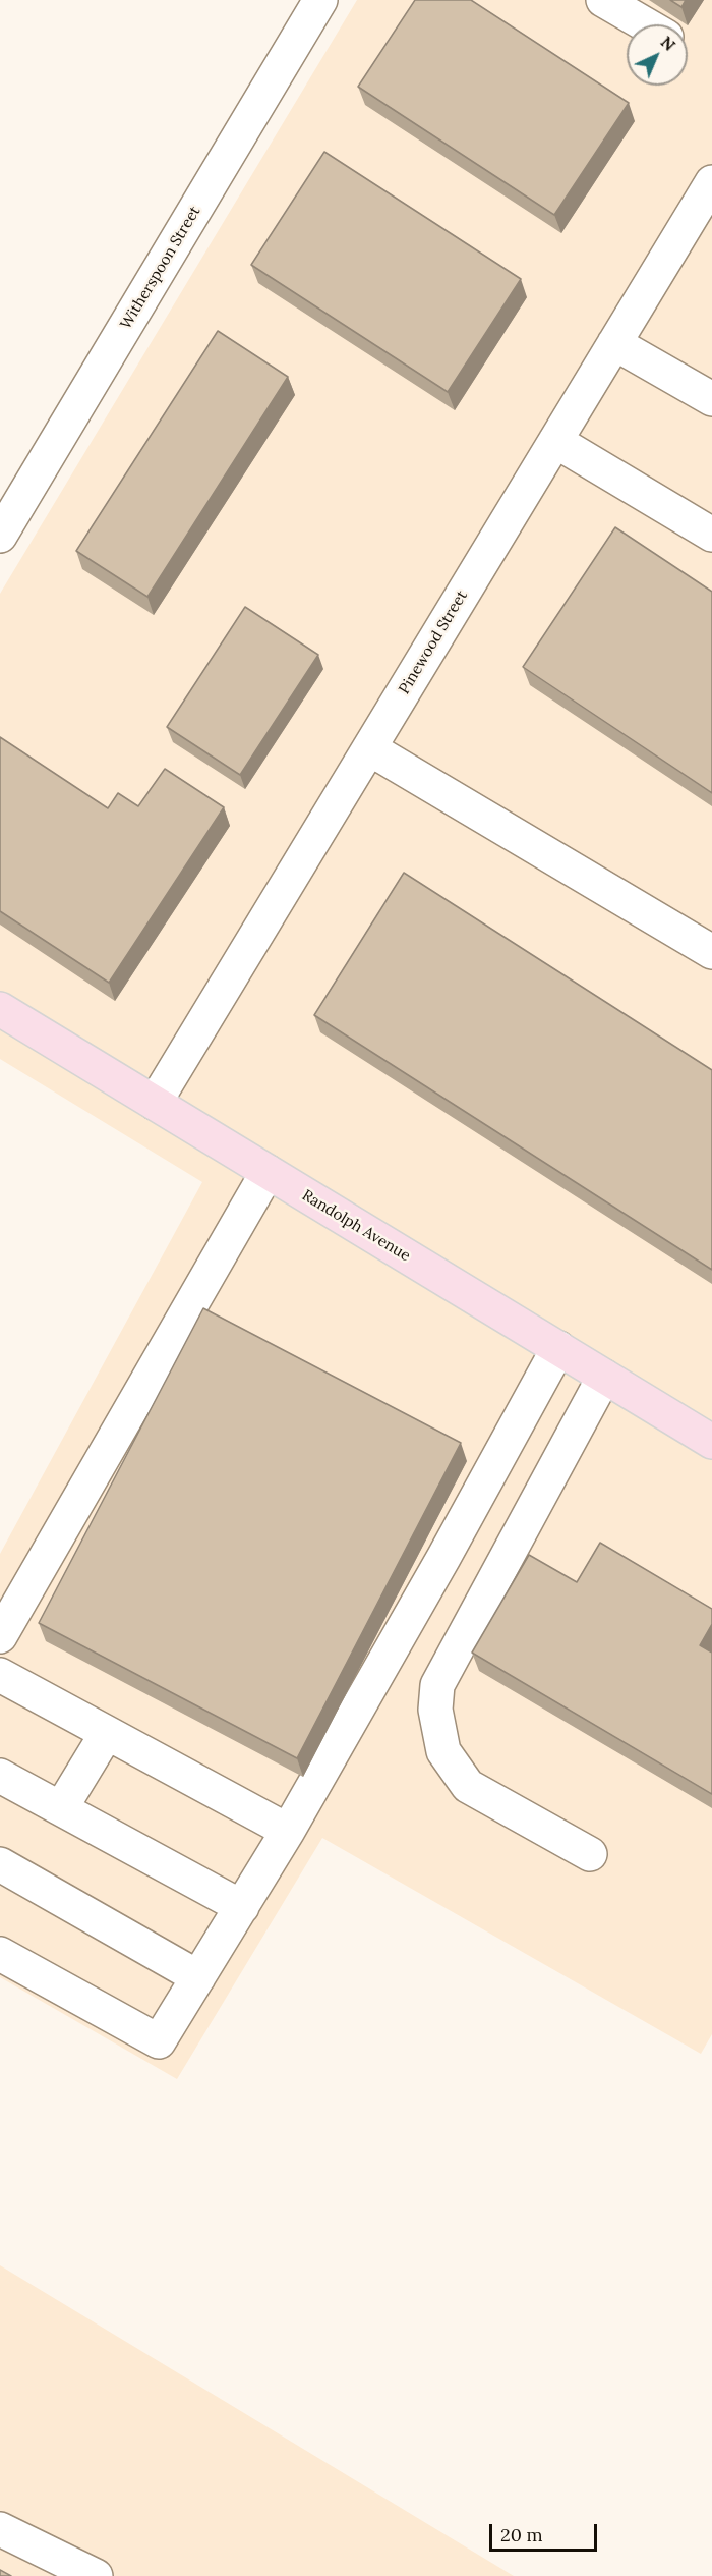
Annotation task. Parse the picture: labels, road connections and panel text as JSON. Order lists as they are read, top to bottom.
{
  "streets": {
    "main road": ["Randolph Avenue"],
    "street": ["Witherspoon Street", "Pinewood Street"]
  },
  "crossings": [
    ["Pinewood Street", "Randolph Avenue"]
  ],
  "scale_bar": "20 m",
  "north": "top right"
}
